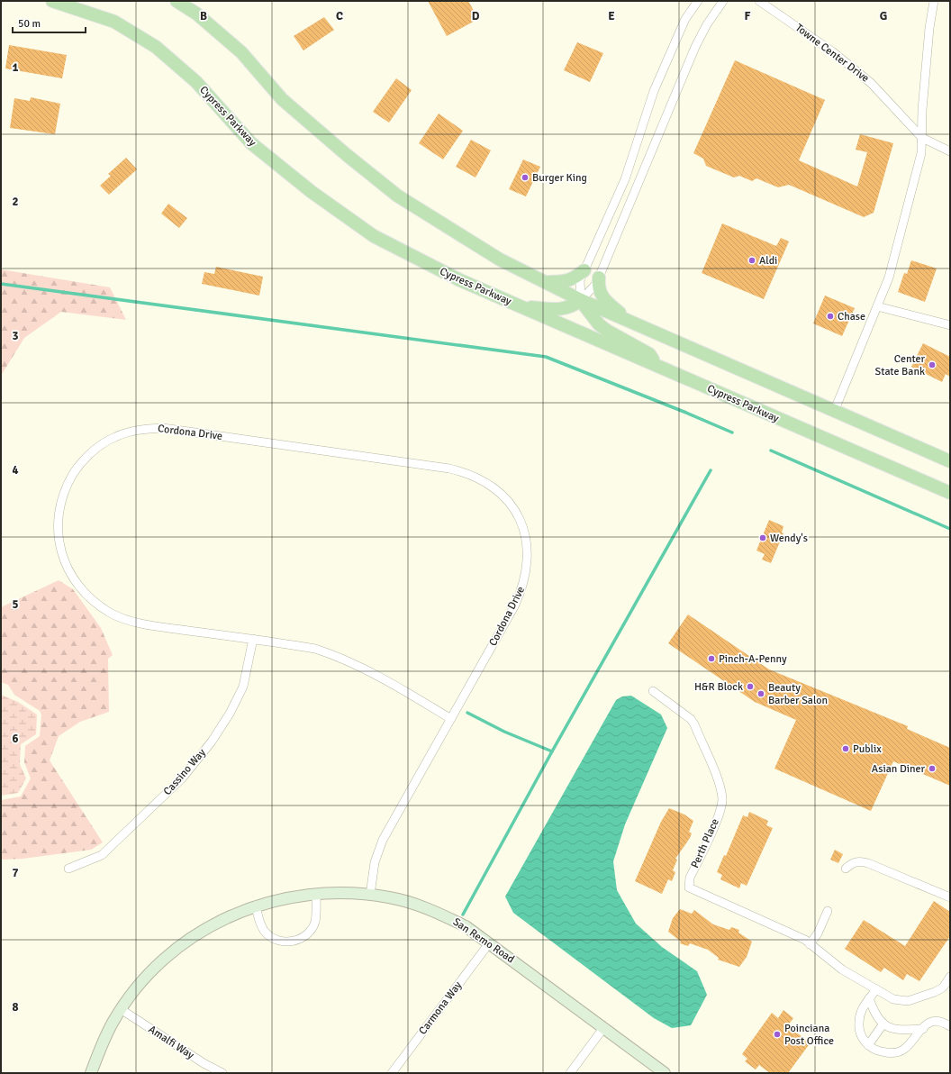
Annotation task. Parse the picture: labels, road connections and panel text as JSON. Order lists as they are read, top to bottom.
{
  "streets": {
    "main road": ["Cypress Parkway"],
    "street": [
      "Towne Center Drive",
      "Cordona Drive",
      "Cassino Way",
      "Perth Place",
      "San Remo Road",
      "Carmona Way",
      "Amalfi Way"
    ]
  },
  "crossings": [
    ["Cordona Drive", "Cassino Way"],
    ["Cordona Drive", "San Remo Road"],
    ["San Remo Road", "Carmona Way"],
    ["San Remo Road", "Amalfi Way"]
  ],
  "places": [
    "Burger King",
    "Aldi",
    "Chase",
    "Center State Bank",
    "Wendy's",
    "Pinch-A-Penny",
    "H&R Block",
    "Beauty Barber Salon",
    "Publix",
    "Asian Diner",
    "Poinciana Post Office"
  ],
  "scale_bar": "50 m",
  "grid": {
    "columns": [
      "B",
      "C",
      "D",
      "E",
      "F",
      "G"
    ],
    "rows": [
      "1",
      "2",
      "3",
      "4",
      "5",
      "6",
      "7",
      "8"
    ]
  }
}
